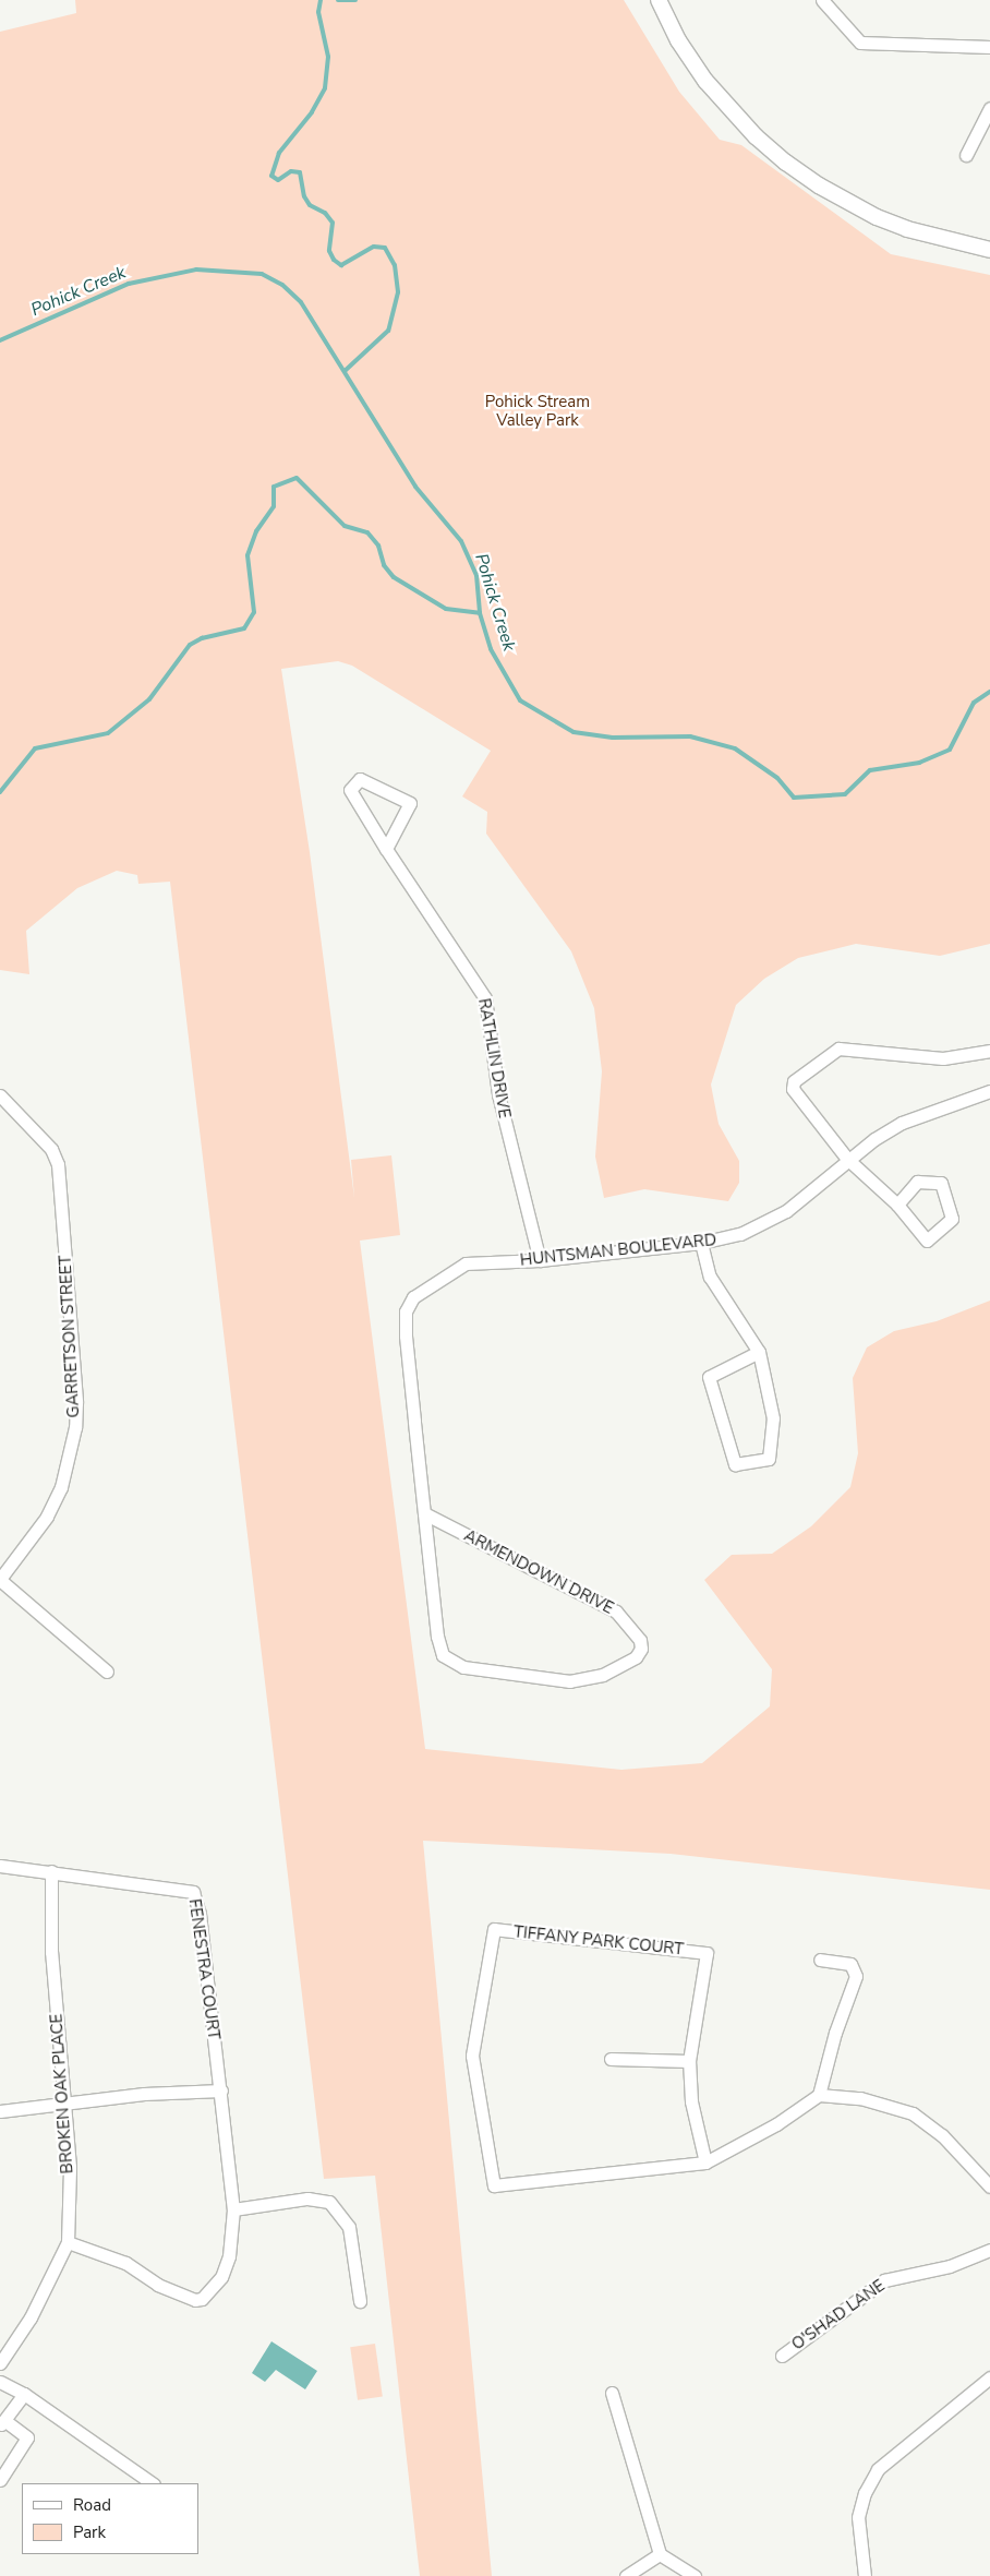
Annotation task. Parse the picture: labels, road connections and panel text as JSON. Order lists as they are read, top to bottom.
{
  "streets": {
    "street": [
      "RATHLIN DRIVE",
      "HUNTSMAN BOULEVARD",
      "GARRETSON STREET",
      "ARMENDOWN DRIVE",
      "TIFFANY PARK COURT",
      "FENESTRA COURT",
      "BROKEN OAK PLACE",
      "O'SHAD LANE"
    ]
  },
  "crossings": [
    ["RATHLIN DRIVE", "HUNTSMAN BOULEVARD"],
    ["HUNTSMAN BOULEVARD", "ARMENDOWN DRIVE"],
    ["FENESTRA COURT", "BROKEN OAK PLACE"]
  ],
  "water": ["Pohick Creek"],
  "parks": ["Pohick Stream Valley Park"],
  "legend": ["Road", "Park"]
}
